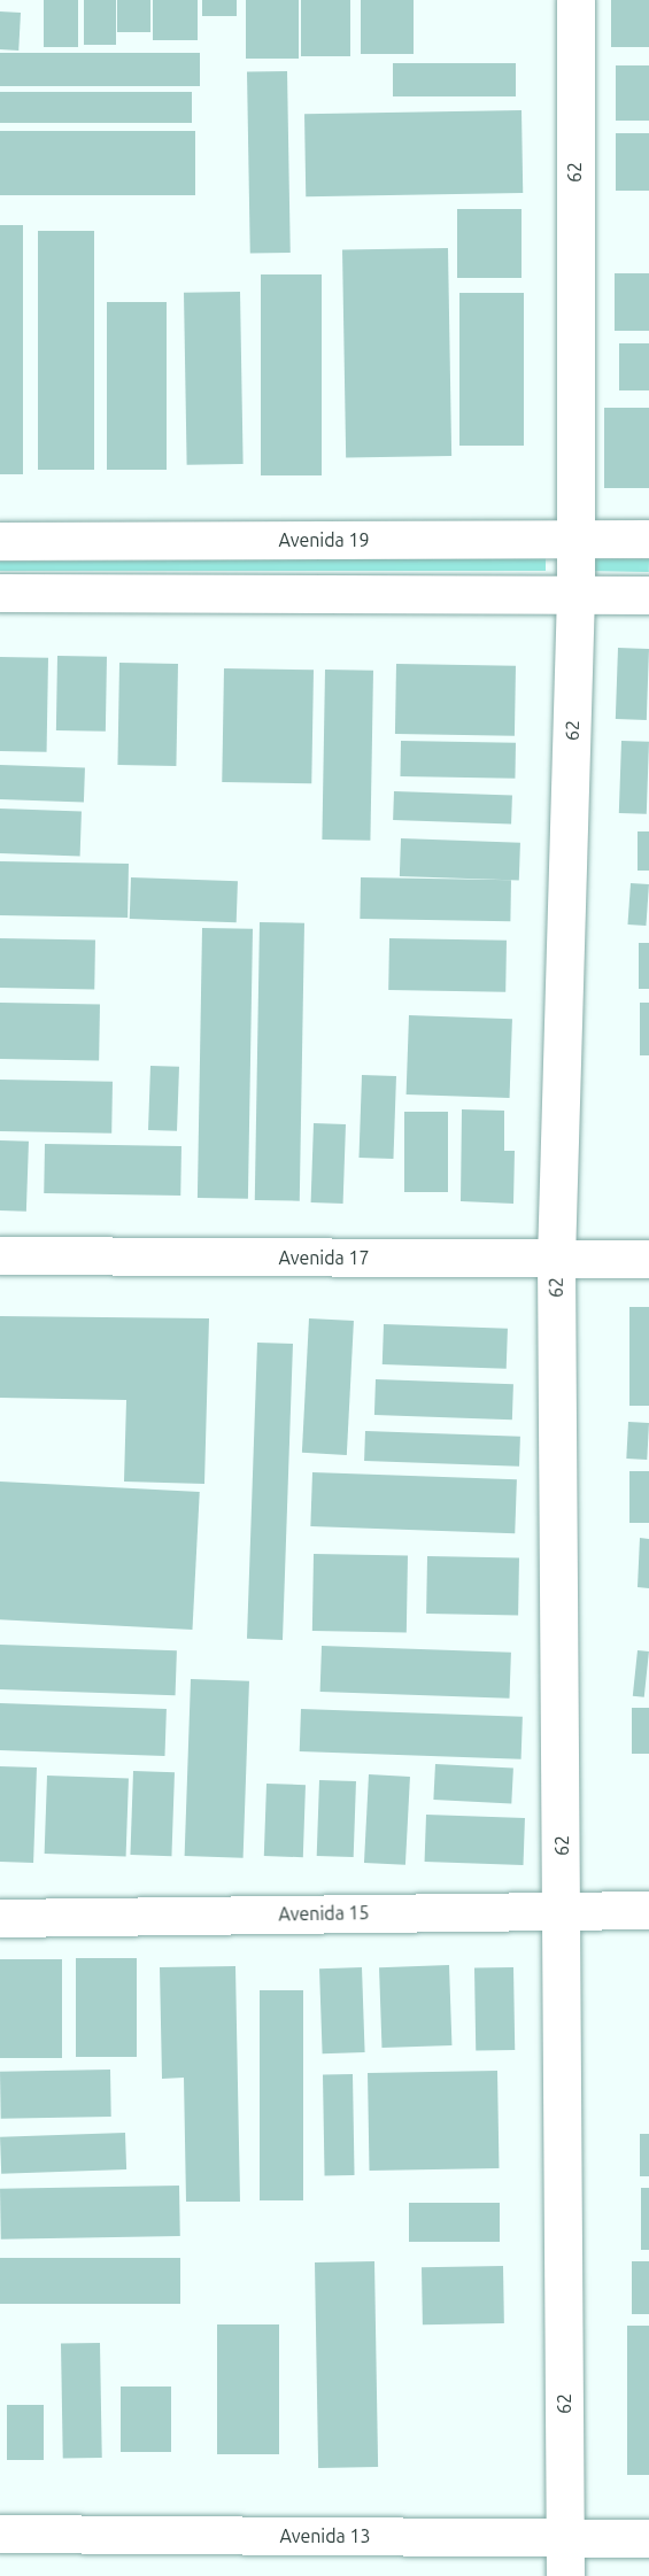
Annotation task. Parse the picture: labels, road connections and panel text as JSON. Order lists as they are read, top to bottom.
{
  "streets": {
    "street": [
      "62",
      "Avenida 19",
      "Avenida 17",
      "Avenida 15",
      "Avenida 13"
    ]
  },
  "crossings": [
    ["62", "Avenida 19"],
    ["62", "Avenida 17"],
    ["62", "Avenida 15"],
    ["62", "Avenida 13"]
  ]
}
